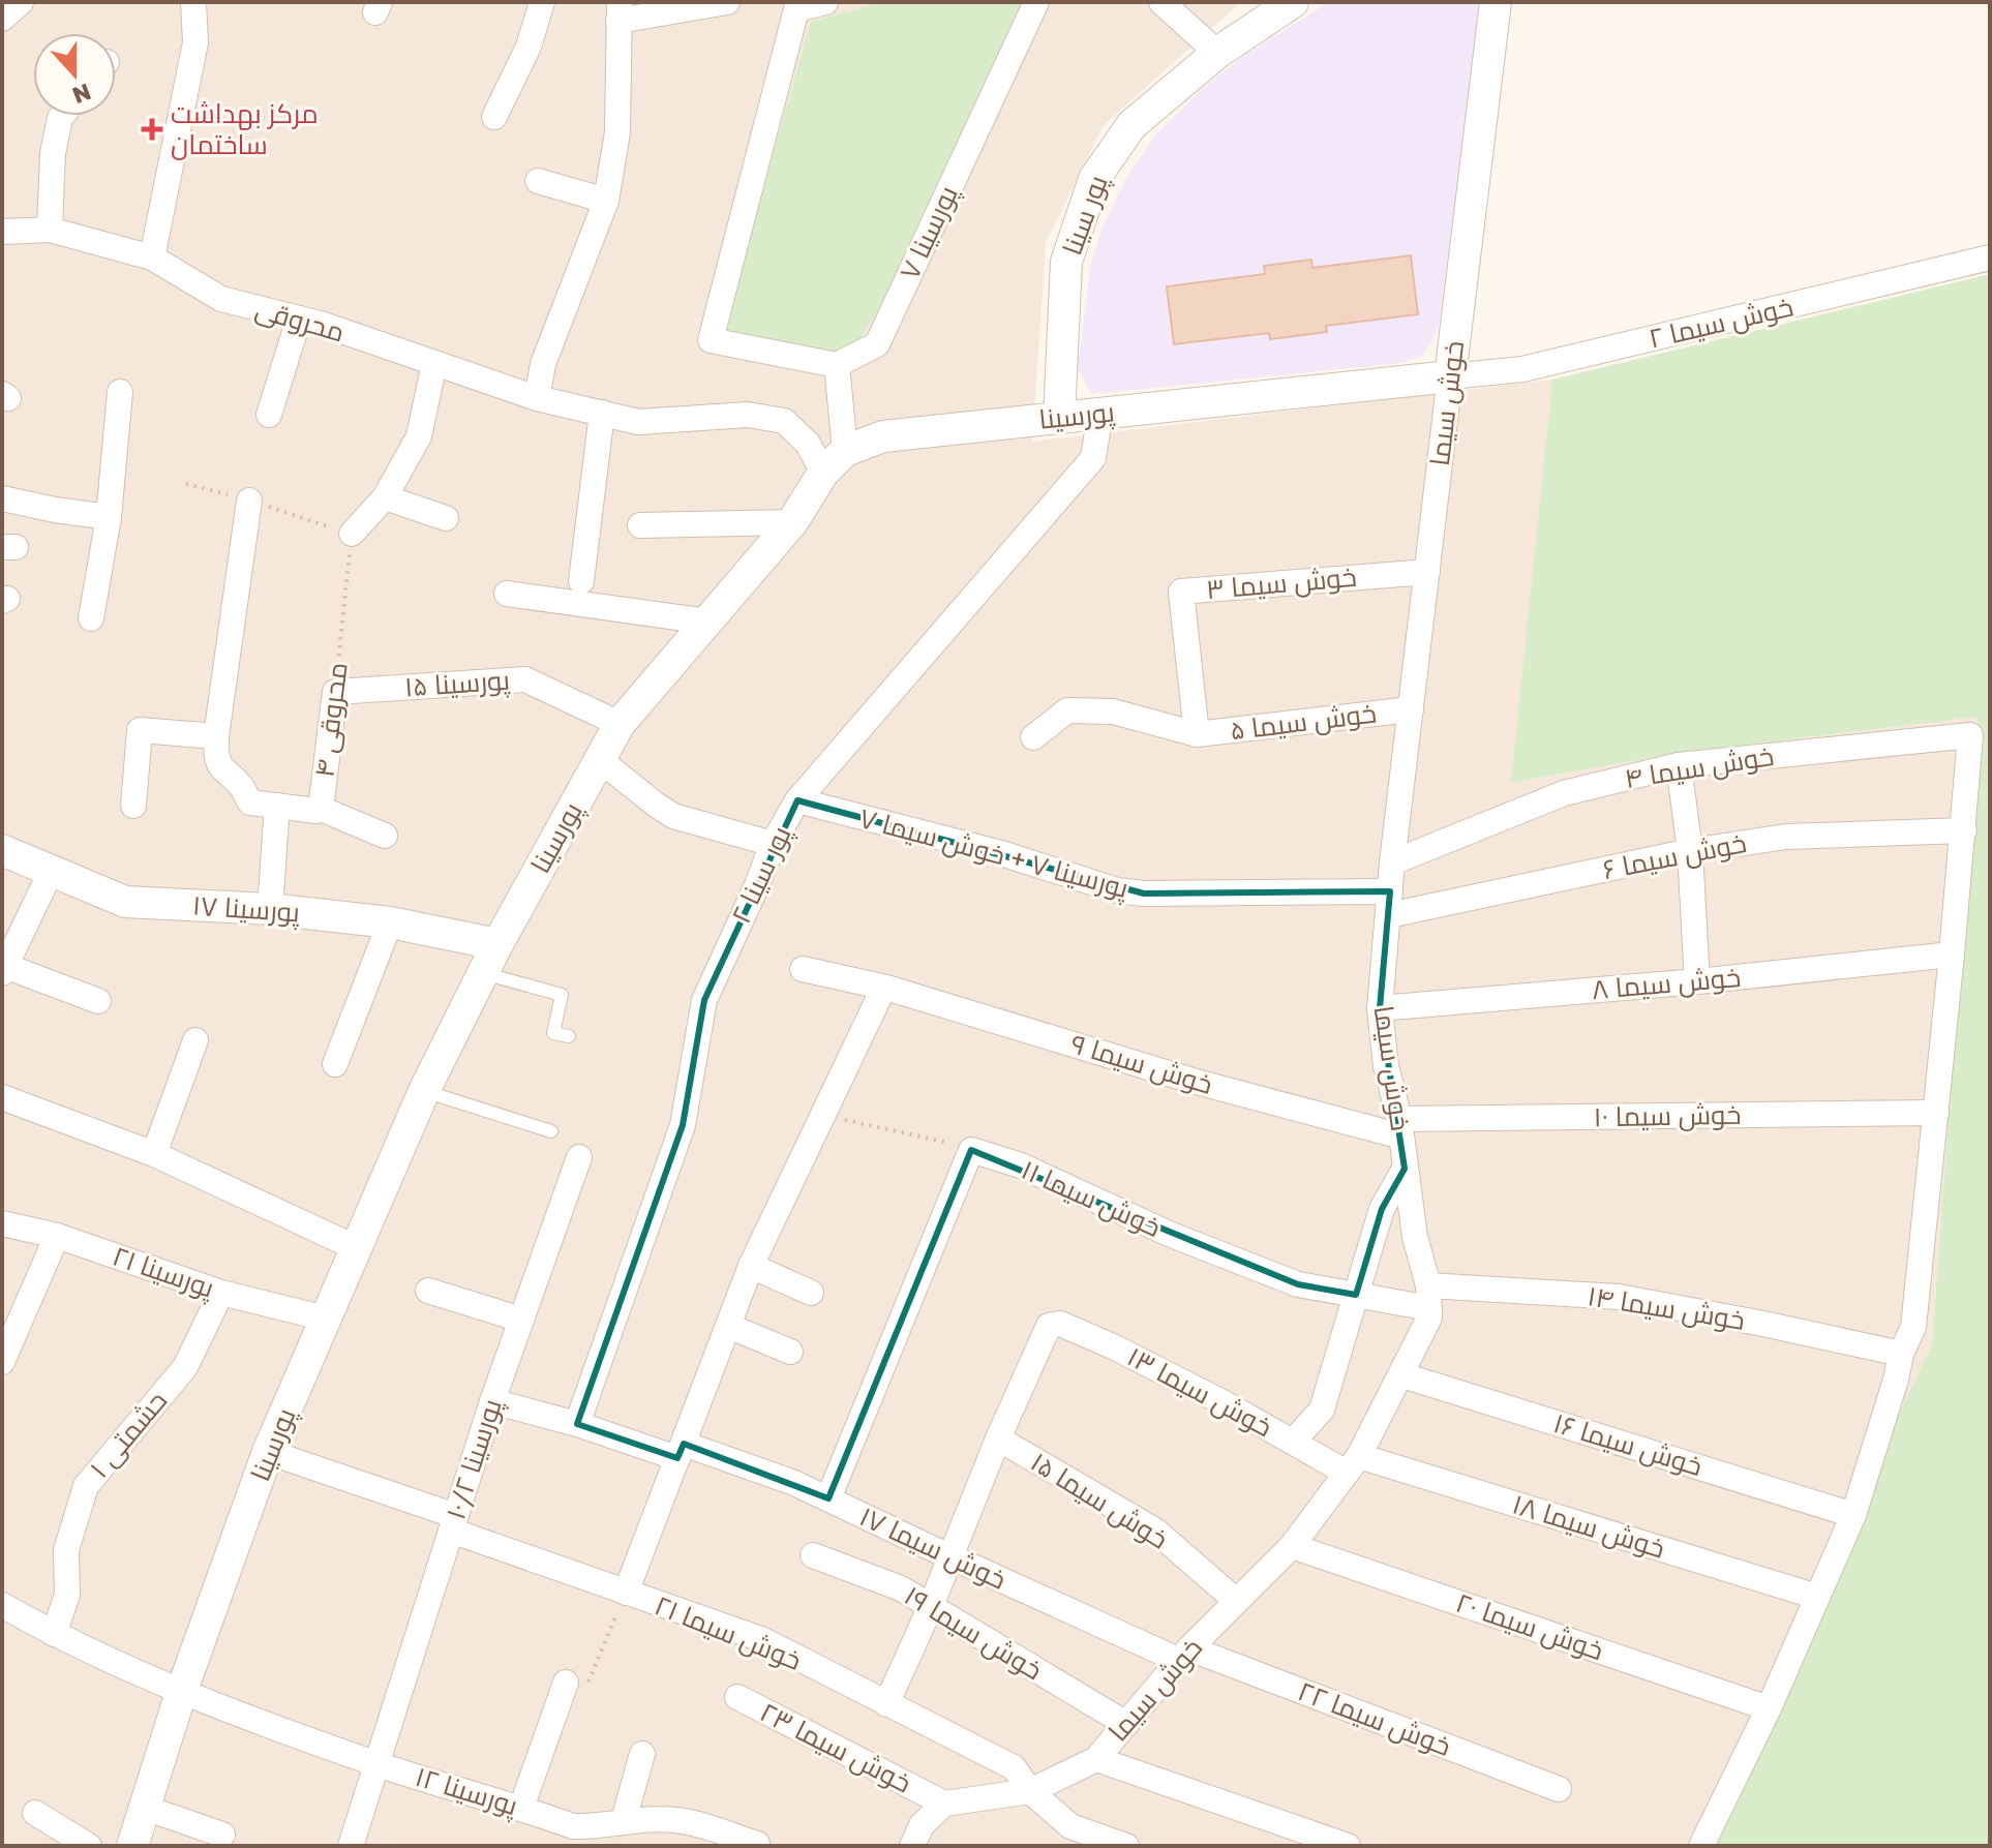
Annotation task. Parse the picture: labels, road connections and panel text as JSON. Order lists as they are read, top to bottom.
{
  "streets": {
    "street": [
      "پور سینا",
      "پورسینا ۷",
      "محروقی",
      "خوش سیما ۲",
      "خوش سیما",
      "پورسینا",
      "خوش سیما ۳",
      "پورسینا ۱۵",
      "محروقی ۴",
      "خوش سیما ۵",
      "خوش سیما ۴",
      "پورسینا ۷ + خوش سیما ۷",
      "خوش سیما ۶",
      "پور سینا ۲",
      "پورسینا ۱۷",
      "خوش سیما ۸",
      "خوش سیما ۹",
      "خوش سیما ۱۰",
      "خوش سیما ۱۱",
      "پورسینا ۲۱",
      "خوش سیما ۱۴",
      "خوش سیما ۱۳",
      "حشمتی ۱",
      "خوش سیما ۱۶",
      "پورسینا ۱۰/۲",
      "خوش سیما ۱۵",
      "خوش سیما ۱۸",
      "خوش سیما ۱۷",
      "خوش سیما ۲۰",
      "خوش سیما ۲۱",
      "خوش سیما ۱۹",
      "خوش سیما ۲۲",
      "خوش سیما ۲۳",
      "پورسینا ۱۲"
    ]
  },
  "crossings": [
    ["پور سینا", "پورسینا"],
    ["محروقی", "پورسینا"],
    ["خوش سیما ۲", "خوش سیما"],
    ["خوش سیما ۲", "پورسینا"],
    ["خوش سیما", "پورسینا"],
    ["خوش سیما", "خوش سیما ۳"],
    ["خوش سیما", "خوش سیما ۵"],
    ["خوش سیما", "خوش سیما ۴"],
    ["خوش سیما", "پورسینا ۷ + خوش سیما ۷"],
    ["خوش سیما", "خوش سیما ۶"],
    ["خوش سیما", "خوش سیما ۸"],
    ["خوش سیما", "خوش سیما ۹"],
    ["خوش سیما", "خوش سیما ۱۰"],
    ["خوش سیما", "خوش سیما ۱۱"],
    ["خوش سیما", "خوش سیما ۱۴"],
    ["خوش سیما", "خوش سیما ۱۳"],
    ["خوش سیما", "خوش سیما ۱۶"],
    ["خوش سیما", "خوش سیما ۱۵"],
    ["خوش سیما", "خوش سیما ۱۸"],
    ["خوش سیما", "خوش سیما ۱۷"],
    ["خوش سیما", "خوش سیما ۲۰"],
    ["خوش سیما", "خوش سیما ۲۱"],
    ["خوش سیما", "خوش سیما ۱۹"],
    ["خوش سیما", "خوش سیما ۲۲"],
    ["خوش سیما", "خوش سیما ۲۳"],
    ["پورسینا", "پورسینا ۱۵"],
    ["پورسینا", "پور سینا ۲"],
    ["پورسینا", "پورسینا ۱۷"],
    ["پورسینا", "پورسینا ۲۱"],
    ["پورسینا", "خوش سیما ۲۱"],
    ["پورسینا", "پورسینا ۱۲"],
    ["خوش سیما ۳", "خوش سیما ۵"],
    ["پورسینا ۱۵", "محروقی ۴"],
    ["خوش سیما ۴", "خوش سیما ۶"],
    ["پورسینا ۷ + خوش سیما ۷", "خوش سیما ۶"],
    ["پورسینا ۷ + خوش سیما ۷", "پور سینا ۲"],
    ["پور سینا ۲", "خوش سیما ۱۷"],
    ["خوش سیما ۹", "خوش سیما ۱۰"],
    ["خوش سیما ۱۱", "خوش سیما ۱۴"],
    ["پورسینا ۲۱", "حشمتی ۱"],
    ["خوش سیما ۱۳", "خوش سیما ۱۵"],
    ["خوش سیما ۱۳", "خوش سیما ۱۸"],
    ["حشمتی ۱", "پورسینا ۱۲"],
    ["پورسینا ۱۰/۲", "خوش سیما ۱۷"],
    ["پورسینا ۱۰/۲", "خوش سیما ۲۱"],
    ["پورسینا ۱۰/۲", "پورسینا ۱۲"],
    ["خوش سیما ۱۷", "خوش سیما ۲۲"]
  ],
  "places": {
    "health": ["مرکز بهداشت ساختمان"]
  },
  "north": "bottom"
}
